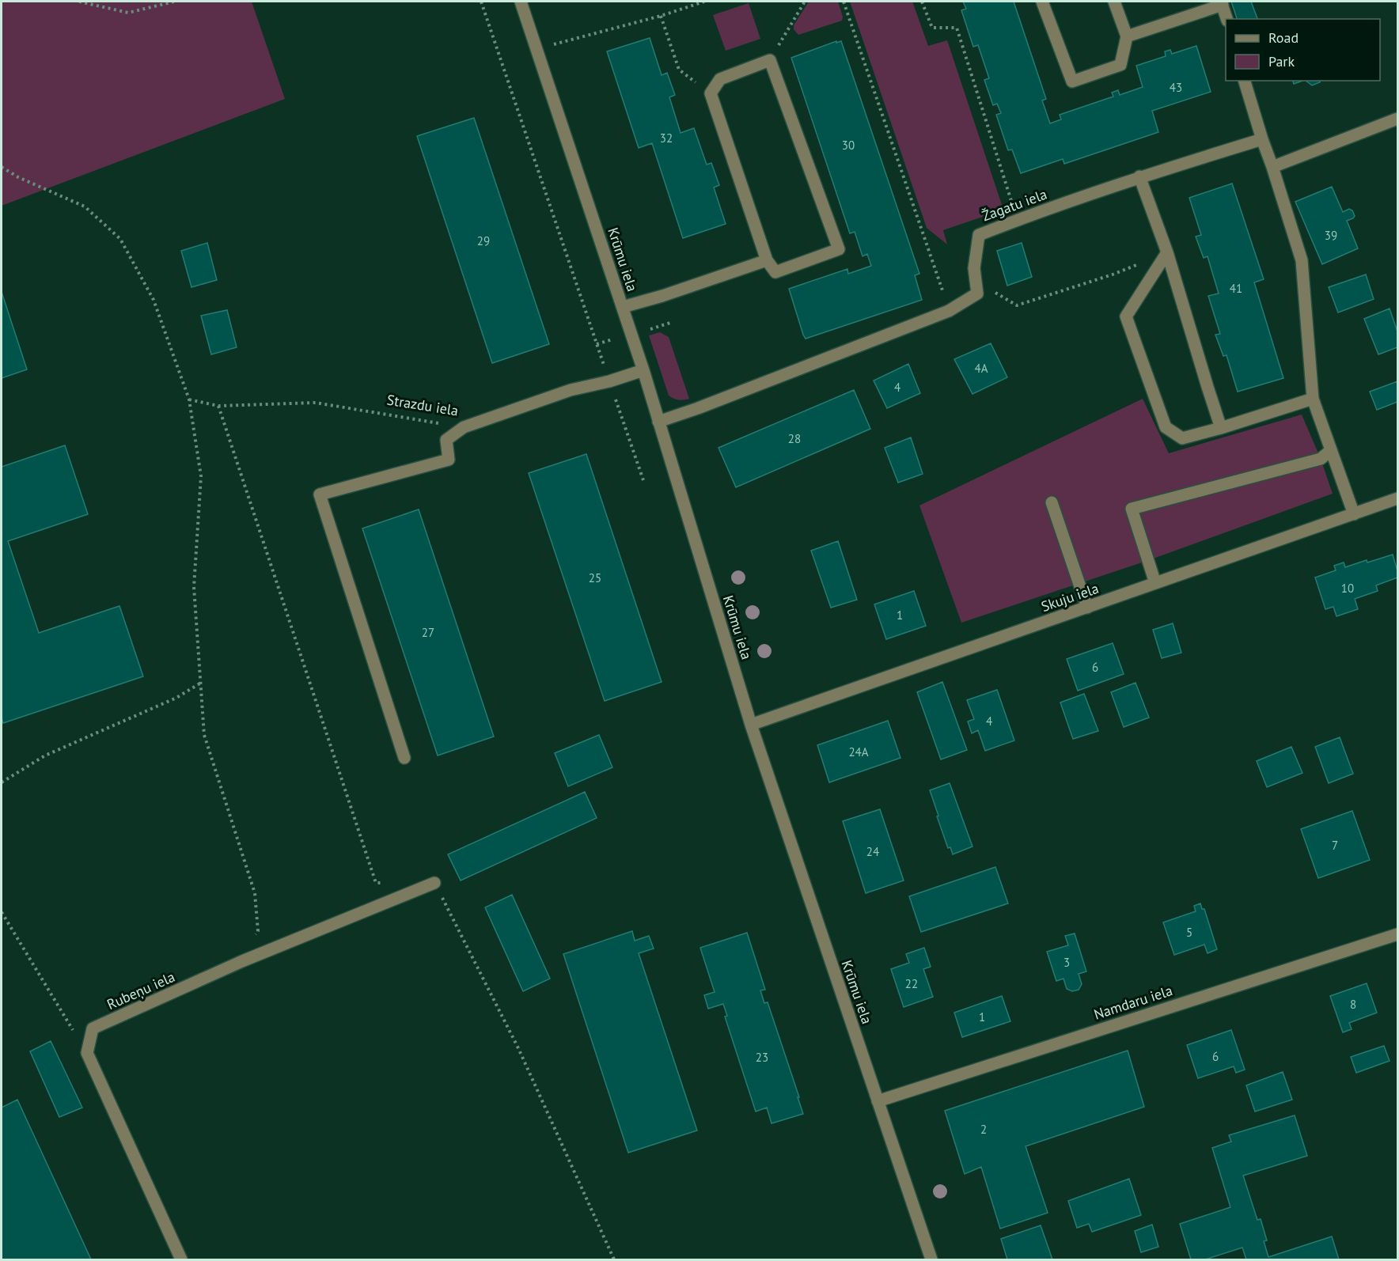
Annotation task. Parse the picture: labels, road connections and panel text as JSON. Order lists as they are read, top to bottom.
{
  "streets": {
    "street": [
      "Žagatu iela",
      "Krūmu iela",
      "Strazdu iela",
      "Skuju iela",
      "Rubeņu iela",
      "Namdaru iela"
    ]
  },
  "crossings": [
    ["Krūmu iela", "Strazdu iela"],
    ["Krūmu iela", "Skuju iela"],
    ["Krūmu iela", "Namdaru iela"]
  ],
  "house_numbers": [
    "43",
    "32",
    "30",
    "39",
    "29",
    "41",
    "4A",
    "4",
    "28",
    "25",
    "10",
    "1",
    "27",
    "6",
    "4",
    "24A",
    "7",
    "24",
    "5",
    "3",
    "22",
    "8",
    "1",
    "6",
    "23",
    "2"
  ],
  "legend": ["Road", "Park"]
}
